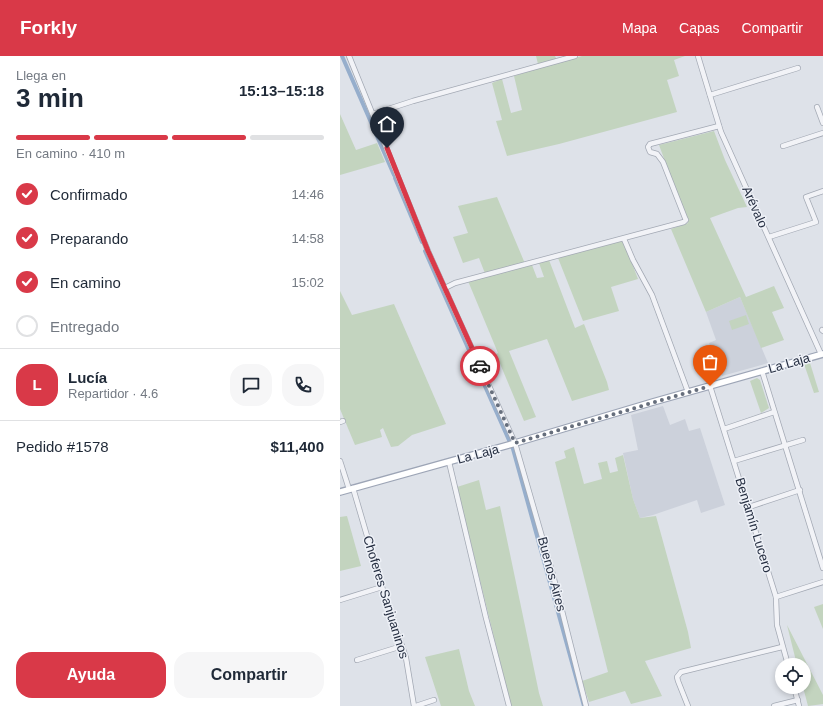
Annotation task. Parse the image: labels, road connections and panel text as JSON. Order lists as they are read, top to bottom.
{
  "streets": {
    "main road": ["La Laja"],
    "street": [
      "Arévalo",
      "Benjamín Lucero",
      "Buenos Aires",
      "Choferes Sanjuaninos"
    ]
  },
  "crossings": [
    ["Arévalo", "La Laja"],
    ["La Laja", "Benjamín Lucero"],
    ["La Laja", "Buenos Aires"],
    ["La Laja", "Choferes Sanjuaninos"]
  ],
  "page": {
    "header": "Forkly",
    "nav": ["Mapa", "Capas", "Compartir"],
    "heading": ["3 min", "Llega en", "15:13–15:18"],
    "panel": [
      "Lucía",
      "Repartidor · 4.6",
      "Pedido #1578",
      "$11,400"
    ],
    "bar": "En camino · 410 m",
    "list": [
      ["Confirmado", "14:46"],
      ["Preparando", "14:58"],
      ["En camino", "15:02"],
      "Entregado"
    ],
    "round": "L",
    "buttons": ["Ayuda", "Compartir"]
  }
}
